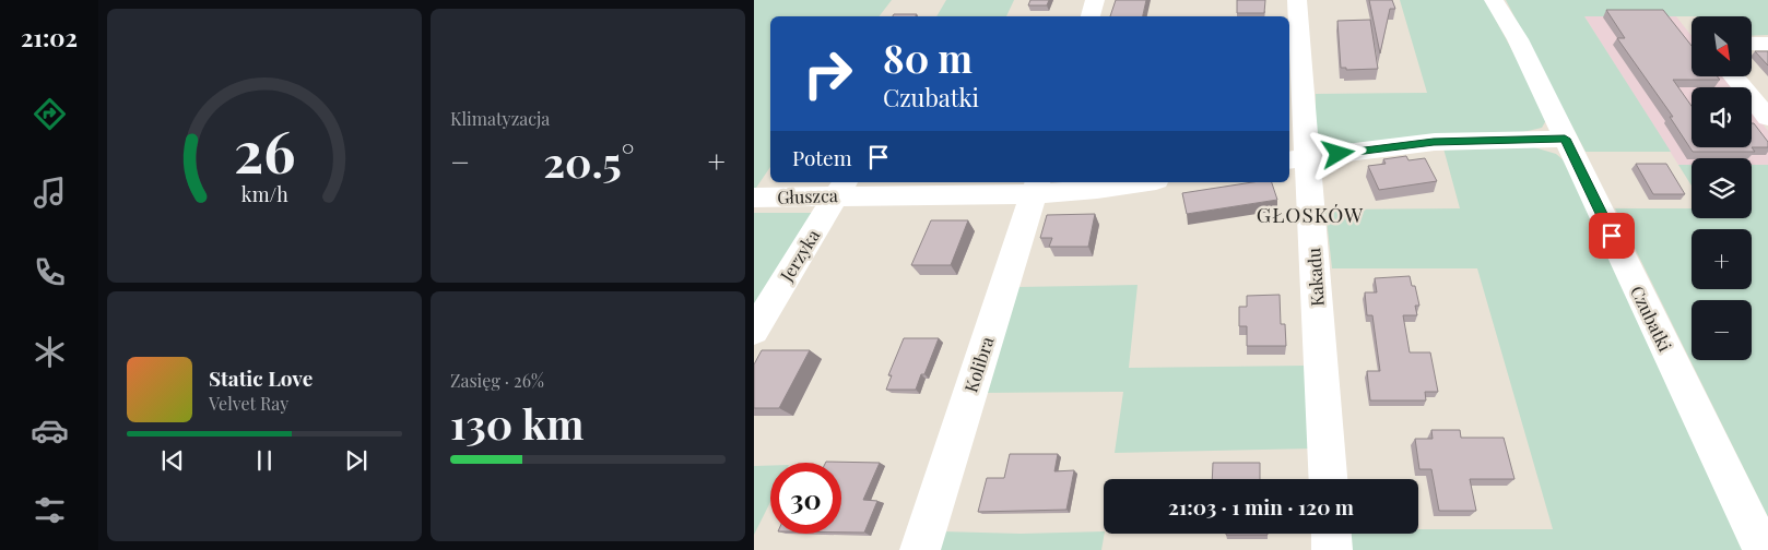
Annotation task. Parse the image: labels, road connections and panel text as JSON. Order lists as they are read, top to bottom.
{
  "streets": {
    "street": [
      "Głuszca",
      "Jerzyka",
      "Kakadu",
      "Czubatki",
      "Kolibra"
    ]
  },
  "crossings": [
    ["Głuszca", "Jerzyka"],
    ["Głuszca", "Kolibra"]
  ],
  "districts": ["GŁOSKÓW"],
  "north": "bottom right",
  "page": {
    "tabs": "21:02",
    "tile": [
      "Klimatyzacja",
      ["Zasięg · 26%", "130 km"]
    ],
    "map_buttons": ["+", "−"],
    "turn": ["80 m", "Czubatki"],
    "then": "Potem",
    "heat": ["−", "20.5°", "+"],
    "song": ["Static Love", "Velvet Ray"],
    "limit": "30",
    "trip": "21:03 · 1 min · 120 m",
    "gauge": ["26", "km/h"]
  }
}
